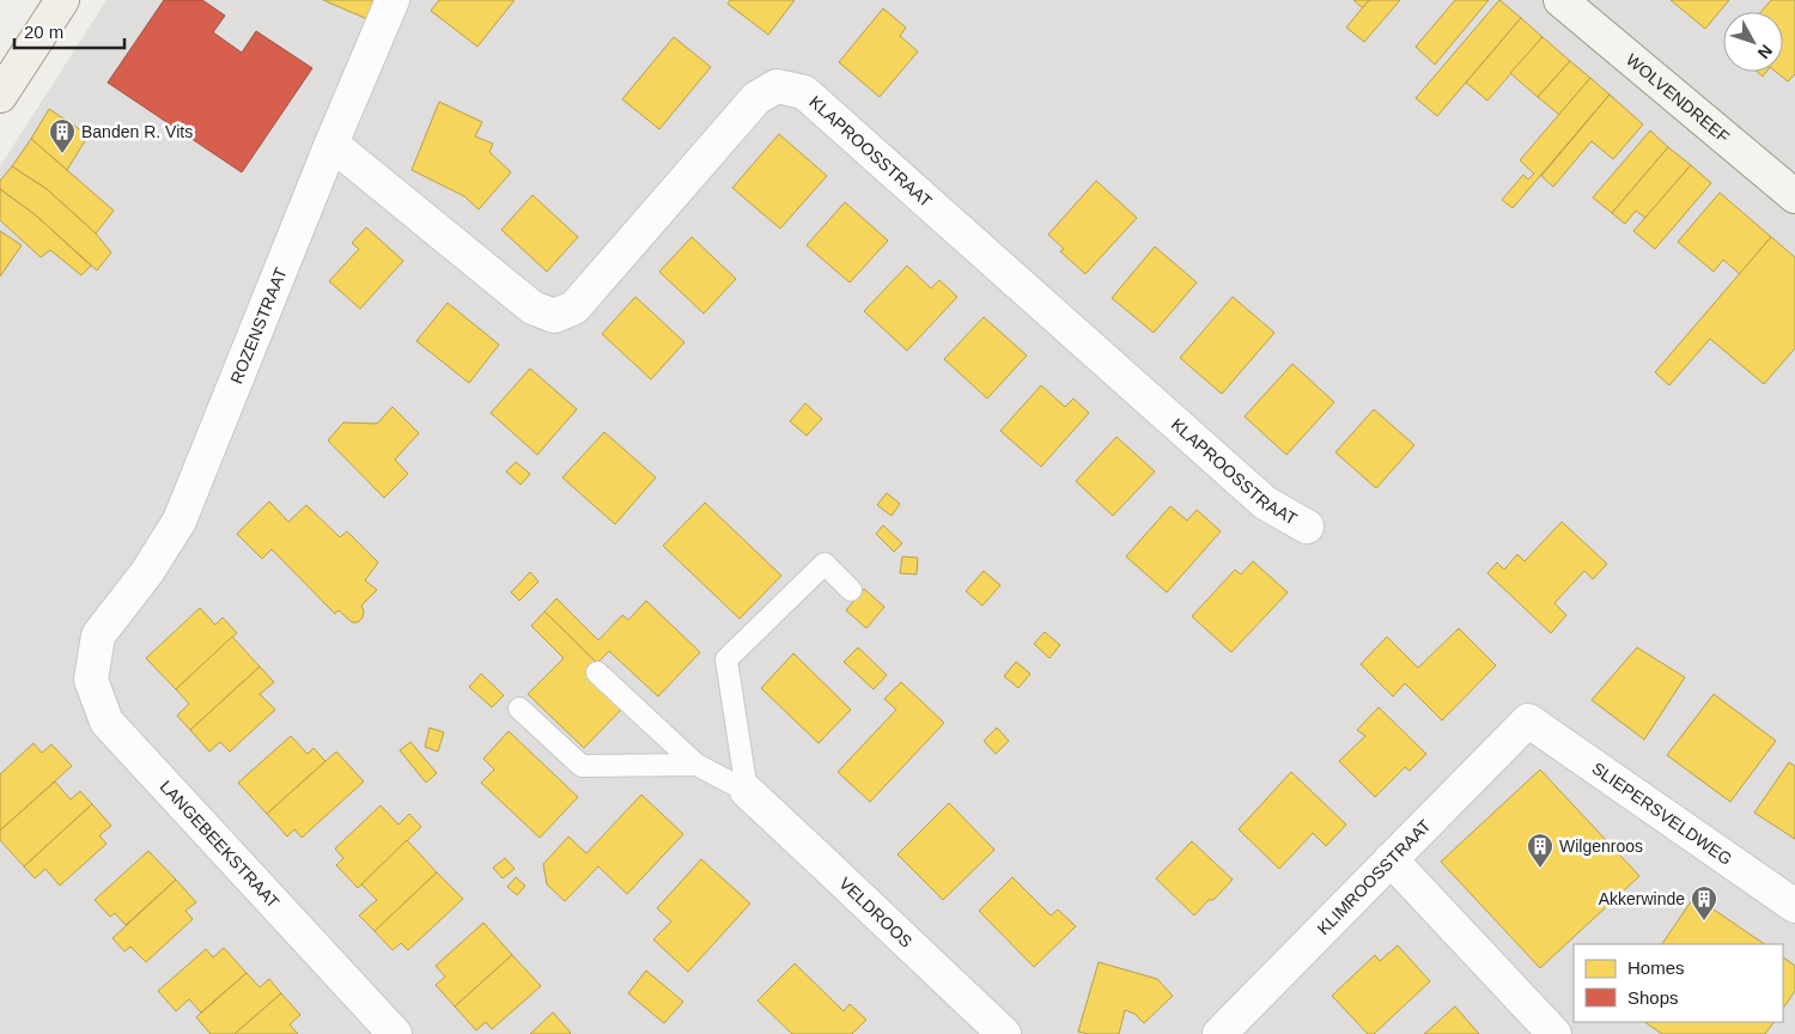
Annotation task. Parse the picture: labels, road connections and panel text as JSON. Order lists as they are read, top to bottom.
{
  "streets": {
    "street": [
      "WOLVENDREEF",
      "KLAPROOSSTRAAT",
      "ROZENSTRAAT",
      "SLIEPERSVELDWEG",
      "LANGEBEEKSTRAAT",
      "KLIMROOSSTRAAT",
      "VELDROOS"
    ]
  },
  "crossings": [
    ["KLAPROOSSTRAAT", "ROZENSTRAAT"],
    ["ROZENSTRAAT", "LANGEBEEKSTRAAT"],
    ["SLIEPERSVELDWEG", "KLIMROOSSTRAAT"]
  ],
  "places": {
    "building": ["Banden R. Vits", "Wilgenroos", "Akkerwinde"]
  },
  "legend": ["Homes", "Shops"],
  "scale_bar": "20 m",
  "north": "bottom right"
}
